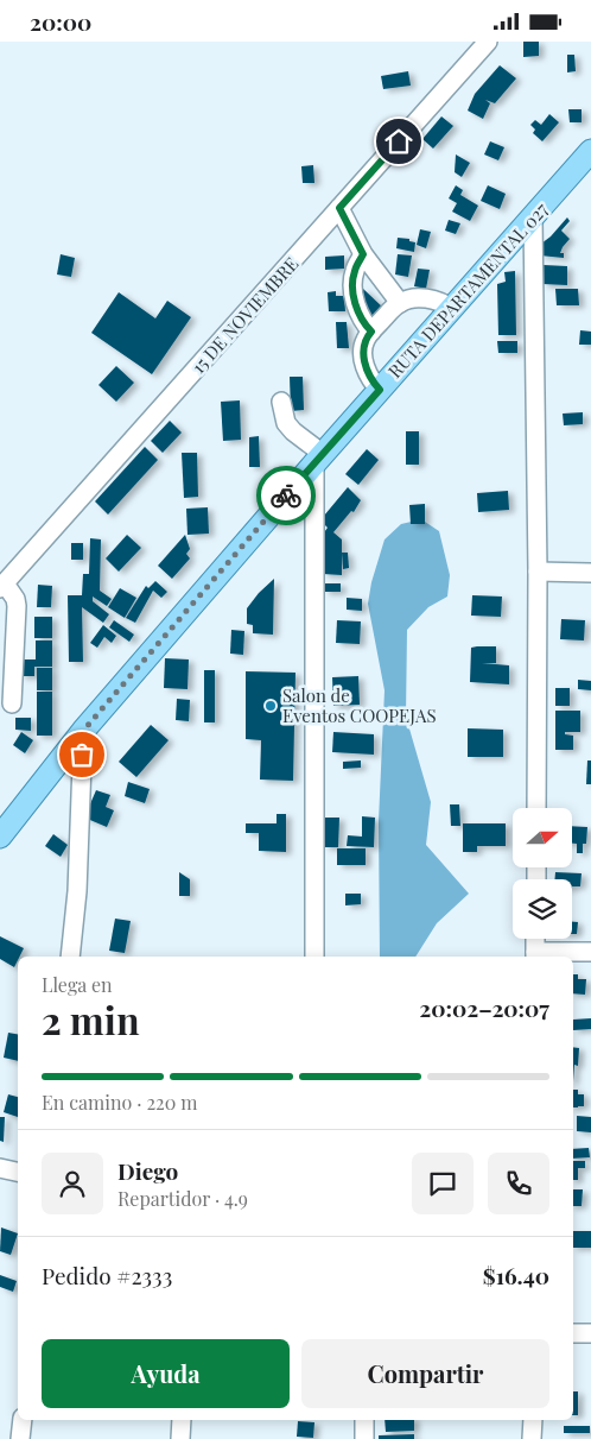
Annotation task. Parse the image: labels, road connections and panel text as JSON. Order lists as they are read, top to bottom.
{
  "streets": {
    "main road": ["RUTA DEPARTAMENTAL 027"],
    "street": ["15 DE NOVIEMBRE"]
  },
  "places": ["Salon de Eventos COOPEJAS"],
  "north": "right",
  "page": {
    "status": "20:00",
    "heading": ["2 min", "Llega en", "20:02–20:07"],
    "panel": [
      "Diego",
      "Repartidor · 4.9",
      "Pedido #2333",
      "$16.40"
    ],
    "bar": "En camino · 220 m",
    "buttons": ["Ayuda", "Compartir"]
  }
}
